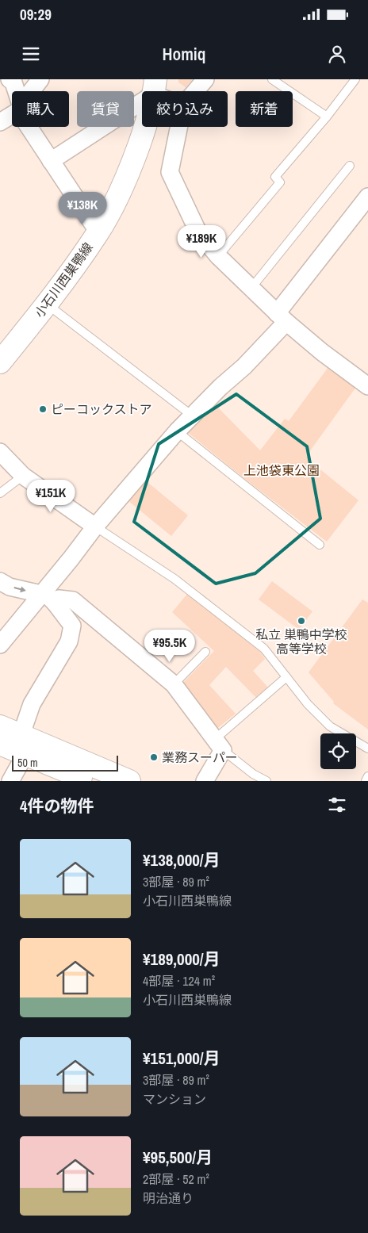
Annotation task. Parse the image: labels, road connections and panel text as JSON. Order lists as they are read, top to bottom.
{
  "streets": {
    "main road": ["小石川西巣鴨線"]
  },
  "parks": ["上池袋東公園"],
  "places": ["ピーコックストア", "私立 巣鴨中学校 高等学校", "業務スーパー"],
  "scale_bar": "50 m",
  "page": {
    "status": "09:29",
    "header": "Homiq",
    "chip": [
      "購入",
      "賃貸",
      "絞り込み",
      "新着"
    ],
    "price": [
      "¥138K",
      "¥189K",
      "¥151K",
      "¥95.5K"
    ],
    "scale": "50 m",
    "heading": "4件の物件",
    "list": [
      {
        "name": "¥138,000/月",
        "note": "3部屋 · 89 m² · 小石川西巣鴨線"
      },
      {
        "name": "¥189,000/月",
        "note": "4部屋 · 124 m² · 小石川西巣鴨線"
      },
      {
        "name": "¥151,000/月",
        "note": "3部屋 · 89 m² · マンション"
      },
      {
        "name": "¥95,500/月",
        "note": "2部屋 · 52 m² · 明治通り"
      }
    ]
  }
}
